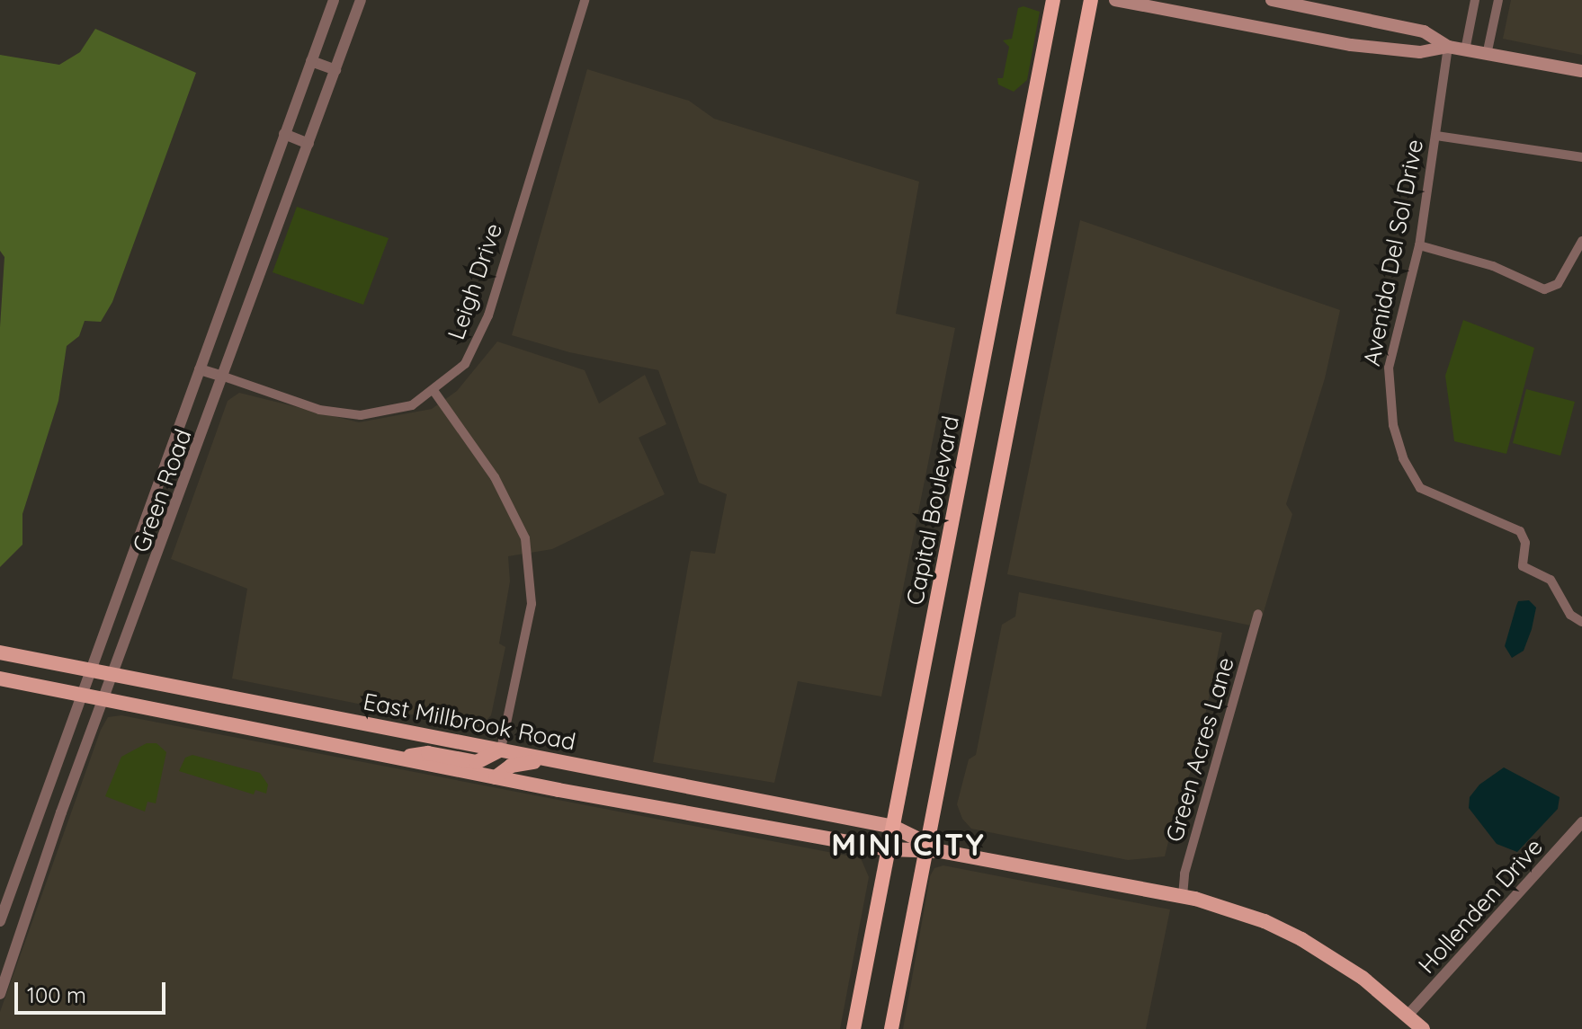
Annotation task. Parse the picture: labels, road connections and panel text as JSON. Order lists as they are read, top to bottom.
{
  "streets": {
    "highway": ["Capital Boulevard"],
    "main road": ["East Millbrook Road"],
    "street": [
      "Avenida Del Sol Drive",
      "Leigh Drive",
      "Green Road",
      "Green Acres Lane",
      "Hollenden Drive"
    ]
  },
  "crossings": [
    ["Leigh Drive", "Green Road"],
    ["Green Road", "East Millbrook Road"],
    ["Capital Boulevard", "East Millbrook Road"]
  ],
  "districts": ["MINI CITY"],
  "scale_bar": "100 m"
}
